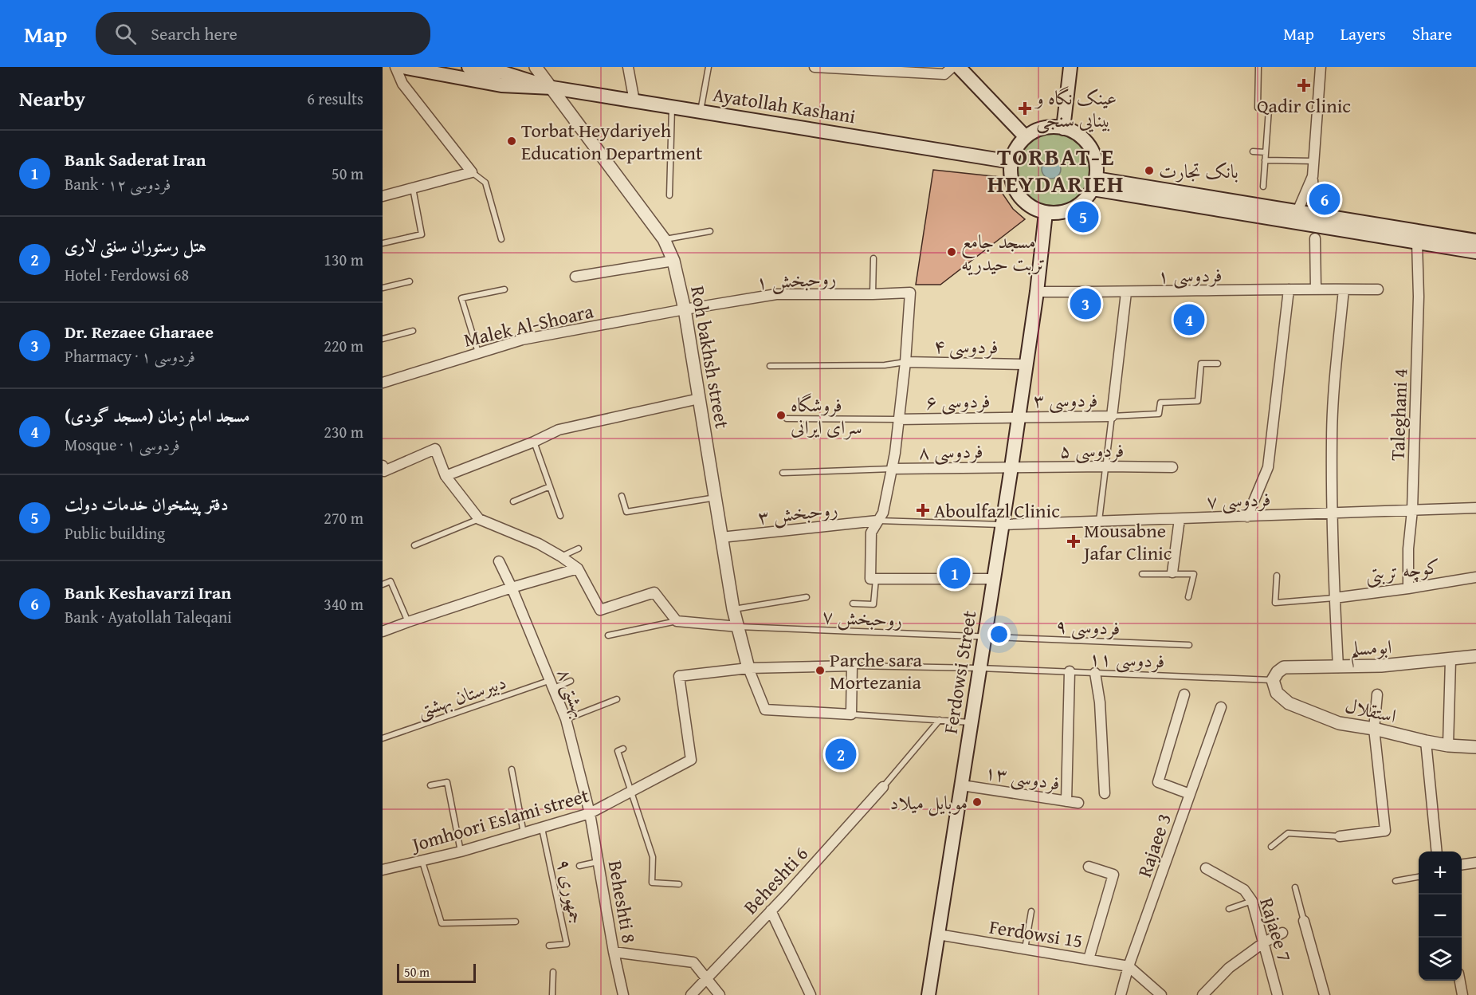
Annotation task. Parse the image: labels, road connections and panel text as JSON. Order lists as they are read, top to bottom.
{
  "streets": {
    "main road": ["Ayatollah Kashani", "Ferdowsi Street"],
    "street": [
      "فردوسی ۱",
      "روحبخش ۱",
      "Malek Al-Shoara",
      "فردوسی ۴",
      "Roh bakhsh street",
      "فردوسی ۳",
      "فردوسی ۶",
      "Taleghani 4",
      "فردوسی ۵",
      "فردوسی ۸",
      "فردوسی ۷",
      "روحبخش ۳",
      "کوچه تربتی",
      "ابومسلم",
      "بهشتی ۸",
      "استقلال",
      "فردوسی ۱۳",
      "Jomhoori Eslami street",
      "Rajaee 3",
      "Beheshti 6",
      "Beheshti 8",
      "Rajaee 7",
      "Ferdowsi 15"
    ],
    "lane": [
      "روحبخش ۷",
      "فردوسی ۹",
      "فردوسی ۱۱",
      "دبیرستان بهشتی",
      "جمهوری ۹"
    ]
  },
  "crossings": [
    ["Ayatollah Kashani", "Roh bakhsh street"],
    ["Ayatollah Kashani", "Ferdowsi Street"],
    ["فردوسی ۱", "Ferdowsi Street"],
    ["روحبخش ۱", "Malek Al-Shoara"],
    ["روحبخش ۱", "فردوسی ۴"],
    ["روحبخش ۱", "Roh bakhsh street"],
    ["Malek Al-Shoara", "Roh bakhsh street"],
    ["فردوسی ۴", "Ferdowsi Street"],
    ["Roh bakhsh street", "روحبخش ۳"],
    ["Roh bakhsh street", "روحبخش ۷"],
    ["Roh bakhsh street", "Jomhoori Eslami street"],
    ["فردوسی ۳", "فردوسی ۶"],
    ["فردوسی ۳", "Ferdowsi Street"],
    ["فردوسی ۶", "Ferdowsi Street"],
    ["Taleghani 4", "فردوسی ۷"],
    ["Taleghani 4", "کوچه تربتی"],
    ["فردوسی ۵", "فردوسی ۸"],
    ["فردوسی ۵", "Ferdowsi Street"],
    ["فردوسی ۸", "Ferdowsi Street"],
    ["فردوسی ۷", "Ferdowsi Street"],
    ["روحبخش ۷", "فردوسی ۹"],
    ["روحبخش ۷", "Ferdowsi Street"],
    ["فردوسی ۹", "Ferdowsi Street"],
    ["ابومسلم", "فردوسی ۱۱"],
    ["ابومسلم", "استقلال"],
    ["فردوسی ۱۱", "Ferdowsi Street"],
    ["فردوسی ۱۱", "استقلال"],
    ["Ferdowsi Street", "فردوسی ۱۳"],
    ["Ferdowsi Street", "Ferdowsi 15"],
    ["بهشتی ۸", "دبیرستان بهشتی"],
    ["بهشتی ۸", "Jomhoori Eslami street"],
    ["بهشتی ۸", "Beheshti 8"],
    ["Jomhoori Eslami street", "جمهوری ۹"],
    ["Jomhoori Eslami street", "Beheshti 8"],
    ["Rajaee 3", "Ferdowsi 15"]
  ],
  "districts": ["TORBAT-E HEYDARIEH"],
  "places": {
    "health": [
      "Qadir Clinic",
      "عینک نگاه و بینایی سنجی",
      "Aboulfazl Clinic",
      "Mousabne Jafar Clinic"
    ],
    "other": [
      "Torbat Heydariyeh Education Department",
      "بانک تجارت",
      "مسجد جامع تربت حیدریه",
      "فروشگاه سرای ایرانی",
      "Parche sara Mortezania",
      "موبایل میلاد"
    ]
  },
  "scale_bar": "50 m",
  "page": {
    "header": "Map",
    "search": "Search here",
    "nav": ["Map", "Layers", "Share"],
    "heading": ["Nearby", "6 results"],
    "list": [
      {
        "mark": "1",
        "name": "Bank Saderat Iran",
        "note": "Bank · فردوسی ۱۲",
        "value": "50 m"
      },
      {
        "mark": "2",
        "name": "هتل رستوران سنتی لاری",
        "note": "Hotel · Ferdowsi 68",
        "value": "130 m"
      },
      {
        "mark": "3",
        "name": "Dr. Rezaee Gharaee",
        "note": "Pharmacy · فردوسی ۱",
        "value": "220 m"
      },
      {
        "mark": "4",
        "name": "مسجد امام زمان (مسجد گودی)",
        "note": "Mosque · فردوسی ۱",
        "value": "230 m"
      },
      {
        "mark": "5",
        "name": "دفتر پیشخوان خدمات دولت",
        "note": "Public building",
        "value": "270 m"
      },
      {
        "mark": "6",
        "name": "Bank Keshavarzi Iran",
        "note": "Bank · Ayatollah Taleqani",
        "value": "340 m"
      }
    ],
    "pins": [
      "6",
      "5",
      "3",
      "4",
      "1",
      "2"
    ],
    "map_buttons": ["+", "−"],
    "scale": "50 m"
  }
}
